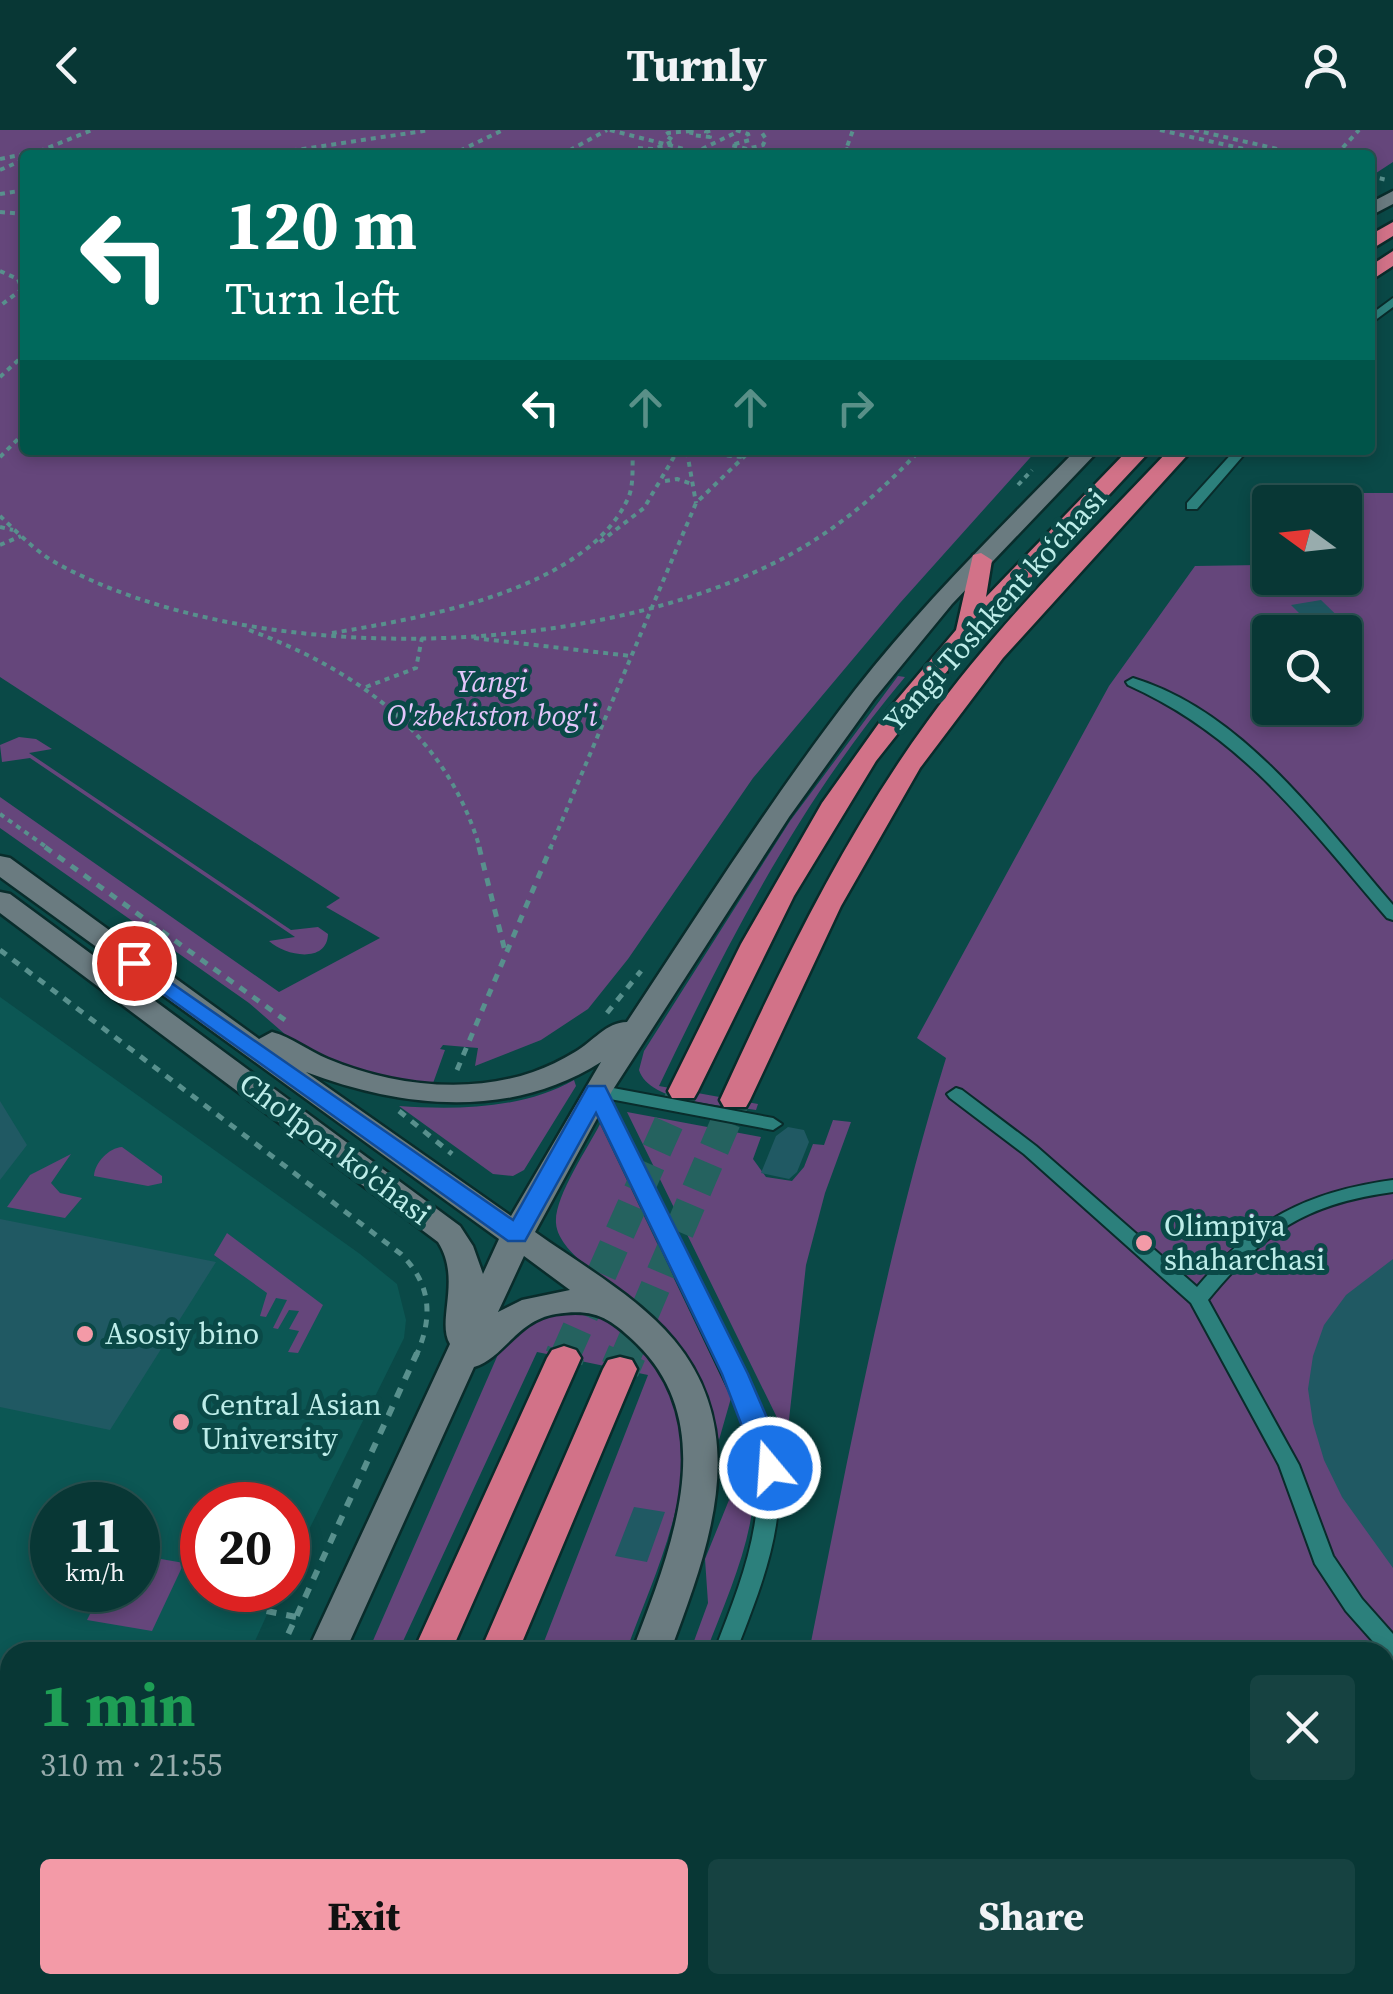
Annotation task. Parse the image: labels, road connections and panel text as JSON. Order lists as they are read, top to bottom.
{
  "streets": {
    "highway": ["Yangi Toshkent ko‘chasi"],
    "main road": ["Cho'lpon ko'chasi"]
  },
  "parks": ["Yangi O'zbekiston bog'i"],
  "places": ["Olimpiya shaharchasi", "Asosiy bino", "Central Asian University"],
  "north": "left",
  "page": {
    "header": "Turnly",
    "turn": ["120 m", "Turn left"],
    "speed": "11 km/h",
    "limit": "20",
    "heading": ["1 min", "310 m · 21:55"],
    "buttons": ["Exit", "Share"]
  }
}
